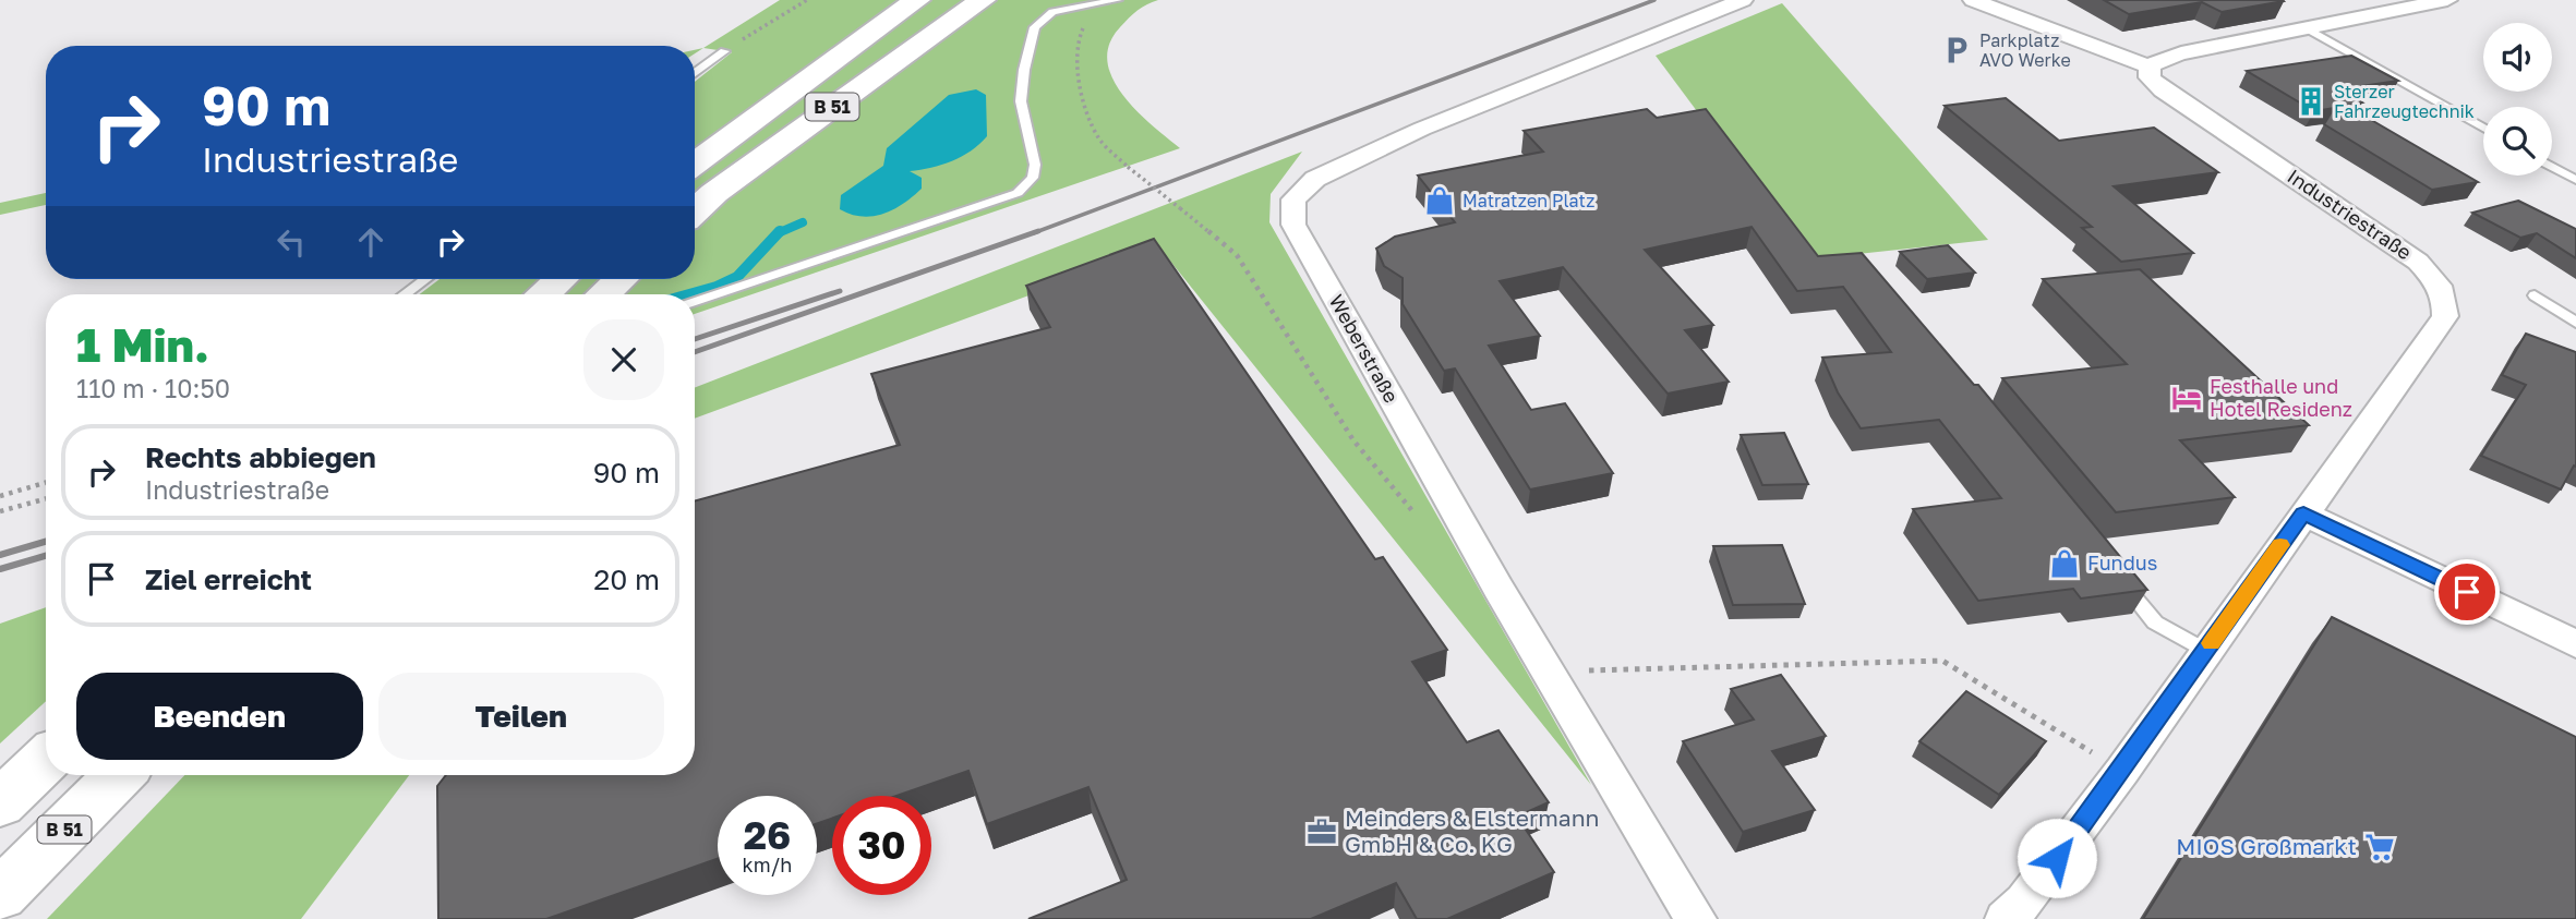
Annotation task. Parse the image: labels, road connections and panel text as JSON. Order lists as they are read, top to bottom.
{
  "streets": {
    "highway": ["B 51"],
    "street": ["Industriestraße", "Weberstraße"]
  },
  "places": {
    "parking": ["Parkplatz AVO Werke"],
    "building": ["Sterzer Fahrzeugtechnik"],
    "shop": ["Matratzen Platz", "Fundus"],
    "hotel": ["Festhalle und Hotel Residenz"],
    "office": ["Meinders & Elstermann GmbH & Co. KG"],
    "supermarket": ["MIOS Großmarkt"]
  },
  "page": {
    "turn": ["90 m", "Industriestraße"],
    "heading": ["1 Min.", "110 m · 10:50"],
    "list": [
      {
        "name": "Rechts abbiegen",
        "note": "Industriestraße",
        "value": "90 m"
      },
      {
        "name": "Ziel erreicht",
        "value": "20 m"
      }
    ],
    "buttons": ["Beenden", "Teilen"],
    "speed": "26 km/h",
    "limit": "30"
  }
}
